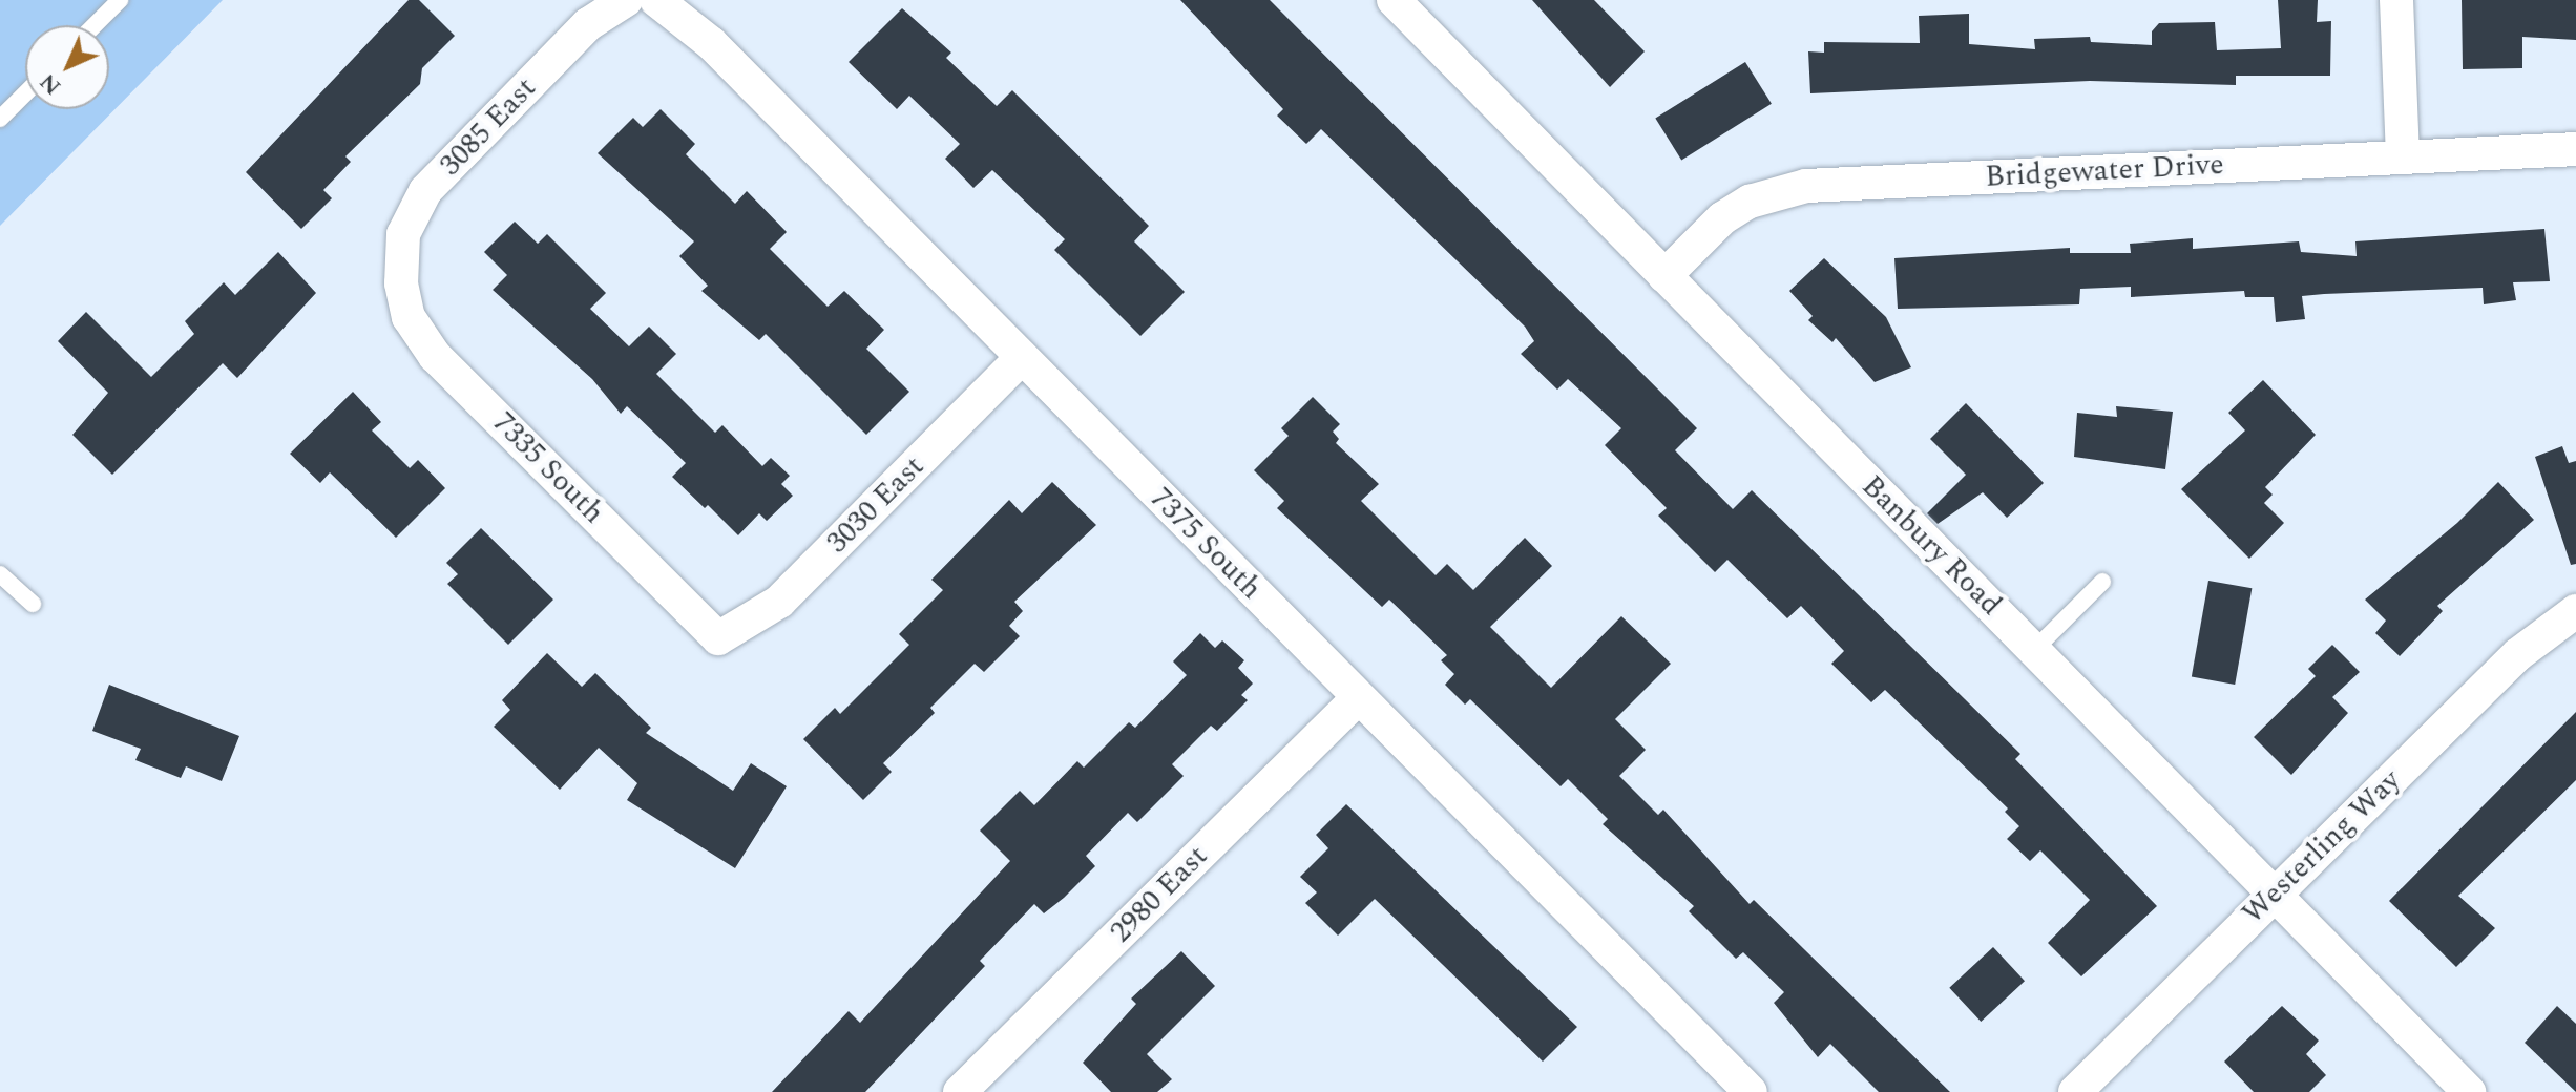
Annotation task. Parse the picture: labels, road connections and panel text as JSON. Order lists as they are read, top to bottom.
{
  "streets": {
    "street": [
      "3085 East",
      "Bridgewater Drive",
      "7335 South",
      "3030 East",
      "7375 South",
      "Banbury Road",
      "Westerling Way",
      "2980 East"
    ]
  },
  "crossings": [
    ["3085 East", "7335 South"],
    ["Bridgewater Drive", "Banbury Road"],
    ["7335 South", "3030 East"],
    ["3030 East", "7375 South"],
    ["7375 South", "2980 East"],
    ["Banbury Road", "Westerling Way"]
  ],
  "north": "bottom left"
}
